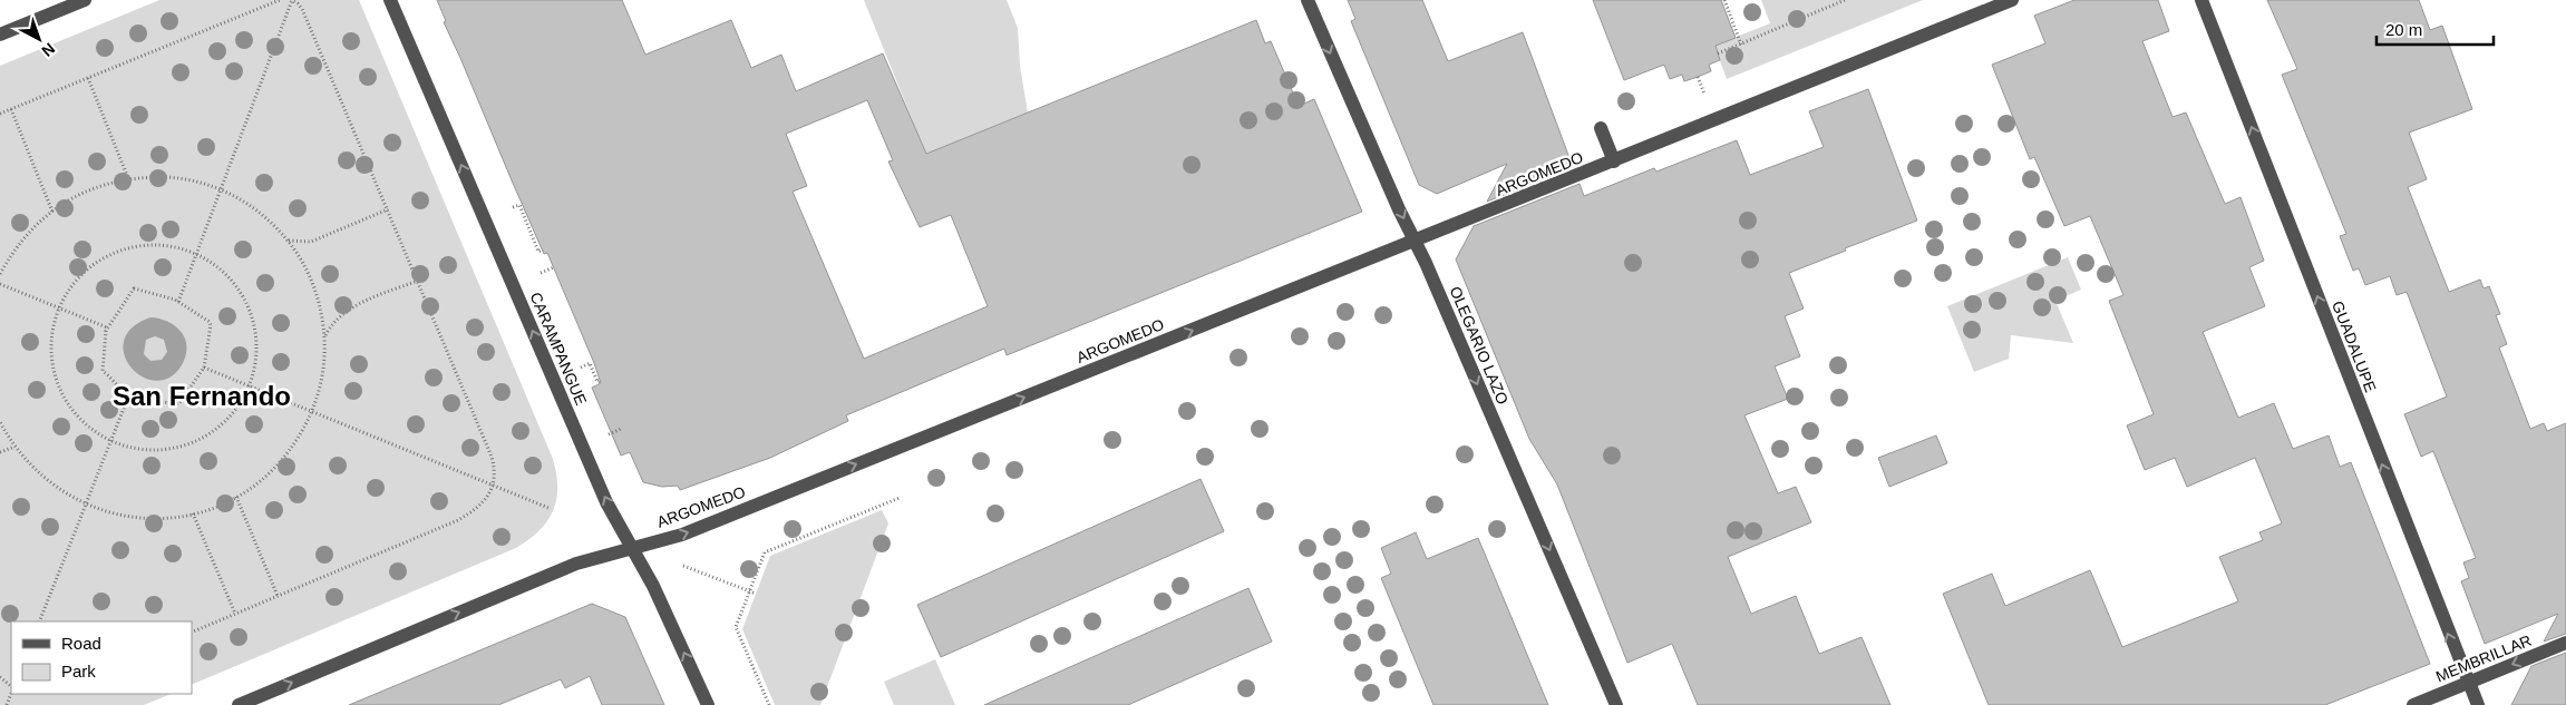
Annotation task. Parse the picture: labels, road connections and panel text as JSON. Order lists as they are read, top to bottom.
{
  "streets": {
    "street": [
      "ARGOMEDO",
      "OLEGARIO LAZO",
      "GUADALUPE",
      "CARAMPANGUE",
      "MEMBRILLAR"
    ]
  },
  "crossings": [
    ["ARGOMEDO", "OLEGARIO LAZO"],
    ["ARGOMEDO", "CARAMPANGUE"],
    ["GUADALUPE", "MEMBRILLAR"]
  ],
  "one_way": [
    "ARGOMEDO",
    "OLEGARIO LAZO",
    "GUADALUPE",
    "CARAMPANGUE",
    "MEMBRILLAR"
  ],
  "districts": ["San Fernando"],
  "legend": ["Road", "Park"],
  "scale_bar": "20 m",
  "north": "bottom right"
}
